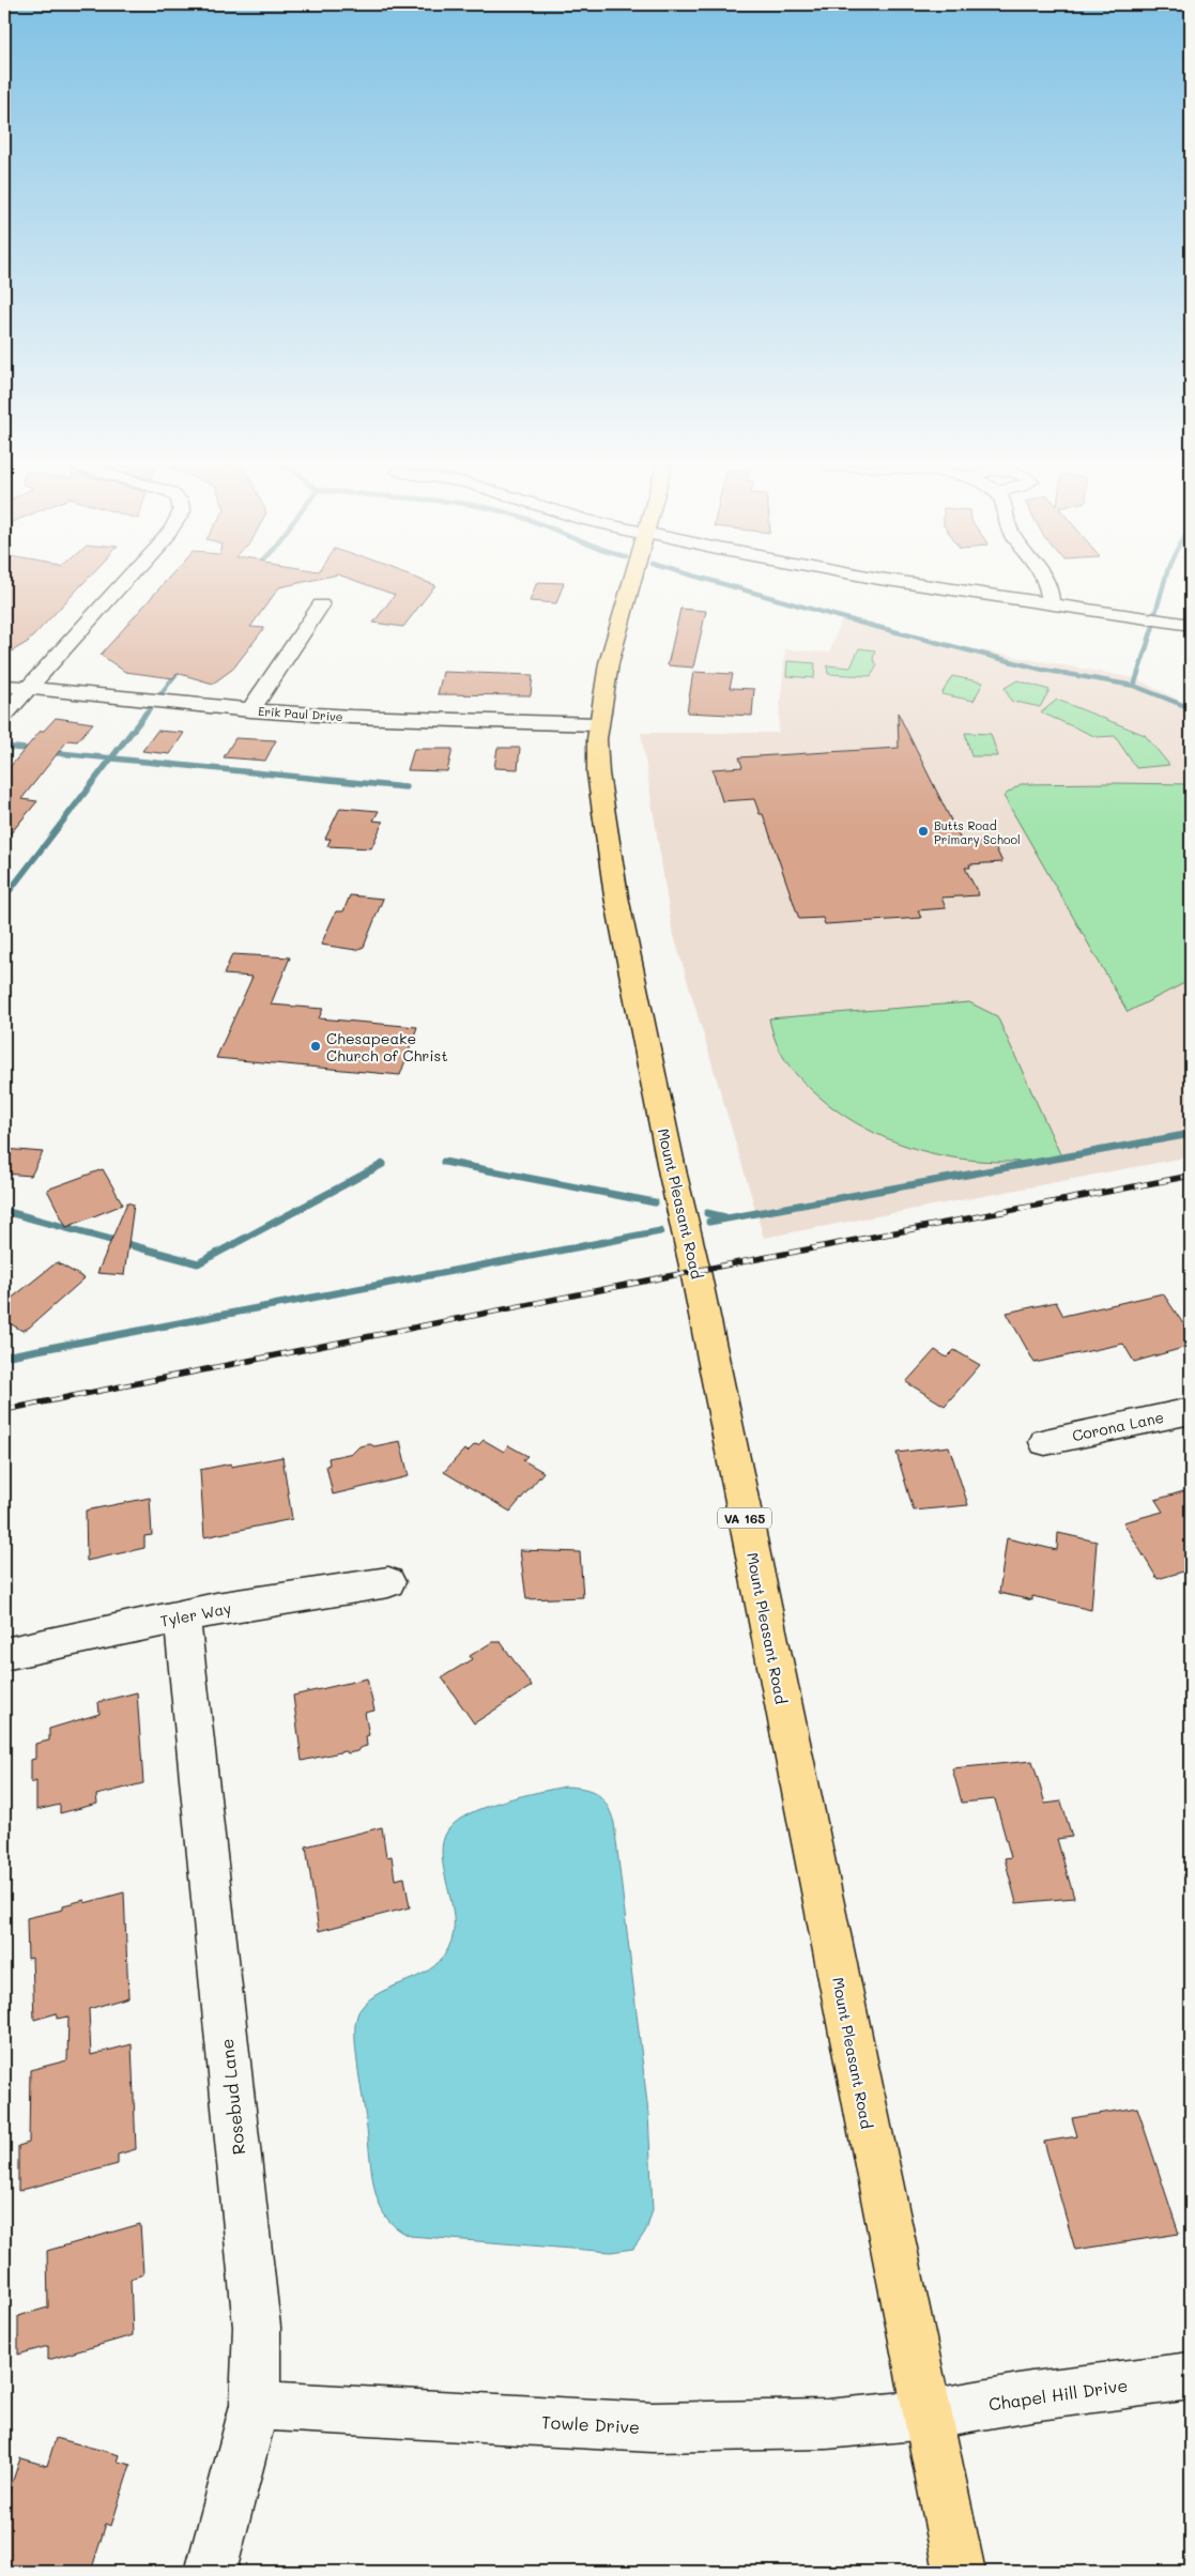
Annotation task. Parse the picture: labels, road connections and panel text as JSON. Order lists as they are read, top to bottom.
{
  "streets": {
    "highway": ["Mount Pleasant Road", "VA 165"],
    "street": [
      "Erik Paul Drive",
      "Corona Lane",
      "Tyler Way",
      "Rosebud Lane",
      "Chapel Hill Drive",
      "Towle Drive"
    ]
  },
  "crossings": [
    ["Erik Paul Drive", "Mount Pleasant Road"],
    ["Mount Pleasant Road", "Chapel Hill Drive"],
    ["Mount Pleasant Road", "Towle Drive"],
    ["Tyler Way", "Rosebud Lane"],
    ["Rosebud Lane", "Towle Drive"],
    ["Chapel Hill Drive", "Towle Drive"]
  ],
  "places": ["Butts Road Primary School", "Chesapeake Church of Christ"]
}
